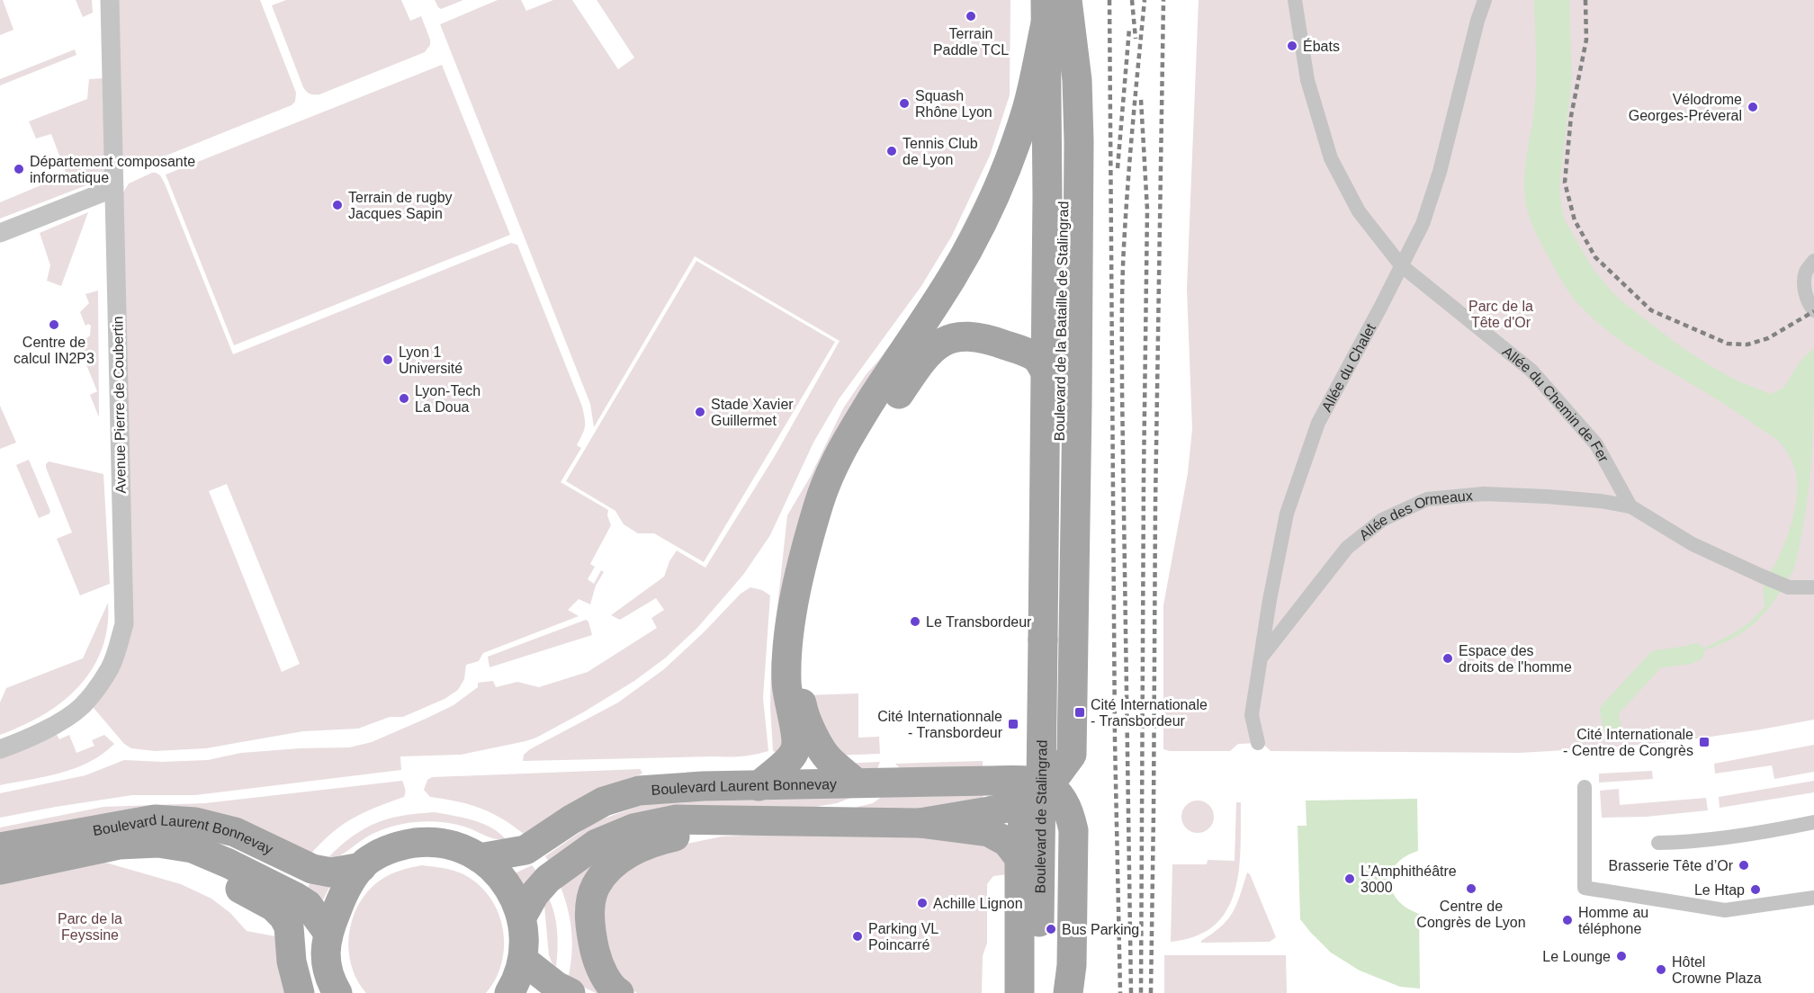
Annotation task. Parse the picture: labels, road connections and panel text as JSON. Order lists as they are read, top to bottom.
{
  "streets": {
    "main road": ["Boulevard de la Bataille de Stalingrad", "Boulevard Laurent Bonnevay", "Boulevard de Stalingrad"],
    "street": [
      "Allée du Chalet",
      "Avenue Pierre de Coubertin",
      "Allée du Chemin de Fer",
      "Allée des Ormeaux"
    ]
  },
  "crossings": [
    ["Boulevard de la Bataille de Stalingrad", "Boulevard de Stalingrad"],
    ["Allée du Chalet", "Allée du Chemin de Fer"],
    ["Allée du Chalet", "Allée des Ormeaux"],
    ["Allée du Chemin de Fer", "Allée des Ormeaux"]
  ],
  "parks": ["Parc de la Tête d'Or", "Parc de la Feyssine"],
  "places": {
    "other": [
      "Terrain Paddle TCL",
      "Ébats",
      "Squash Rhône Lyon",
      "Vélodrome Georges-Préveral",
      "Tennis Club de Lyon",
      "Département composante informatique",
      "Terrain de rugby Jacques Sapin",
      "Centre de calcul IN2P3",
      "Lyon 1 Université",
      "Lyon-Tech La Doua",
      "Stade Xavier Guillermet",
      "Le Transbordeur",
      "Espace des droits de l'homme",
      "Brasserie Tête d’Or",
      "L’Amphithéâtre 3000",
      "Centre de Congrès de Lyon",
      "Le Htap",
      "Achille Lignon",
      "Homme au téléphone",
      "Bus Parking",
      "Parking VL Poincarré",
      "Le Lounge",
      "Hôtel Crowne Plaza"
    ],
    "transit": ["Cité Internationale - Transbordeur", "Cité Internationnale - Transbordeur", "Cité Internationale - Centre de Congrès"]
  }
}
